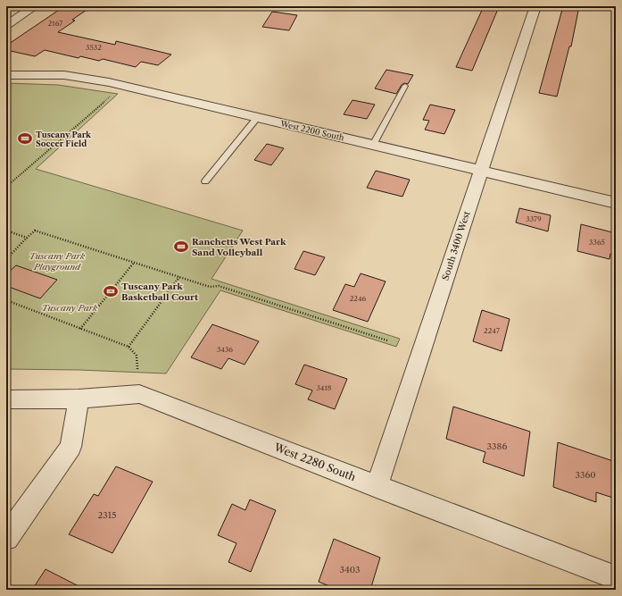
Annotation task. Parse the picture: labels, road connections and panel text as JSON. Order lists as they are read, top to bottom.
{
  "streets": {
    "street": ["West 2200 South", "South 3400 West", "West 2280 South"]
  },
  "crossings": [
    ["West 2200 South", "South 3400 West"],
    ["South 3400 West", "West 2280 South"]
  ],
  "parks": ["Tuscany Park Playground", "Tuscany Park"],
  "places": {
    "sports": ["Tuscany Park Soccer Field", "Ranchetts West Park Sand Volleyball", "Tuscany Park Basketball Court"]
  },
  "house_numbers": [
    "2167",
    "3532",
    "3379",
    "3365",
    "2246",
    "2247",
    "3436",
    "3418",
    "3386",
    "3360",
    "2315",
    "3403"
  ]
}
